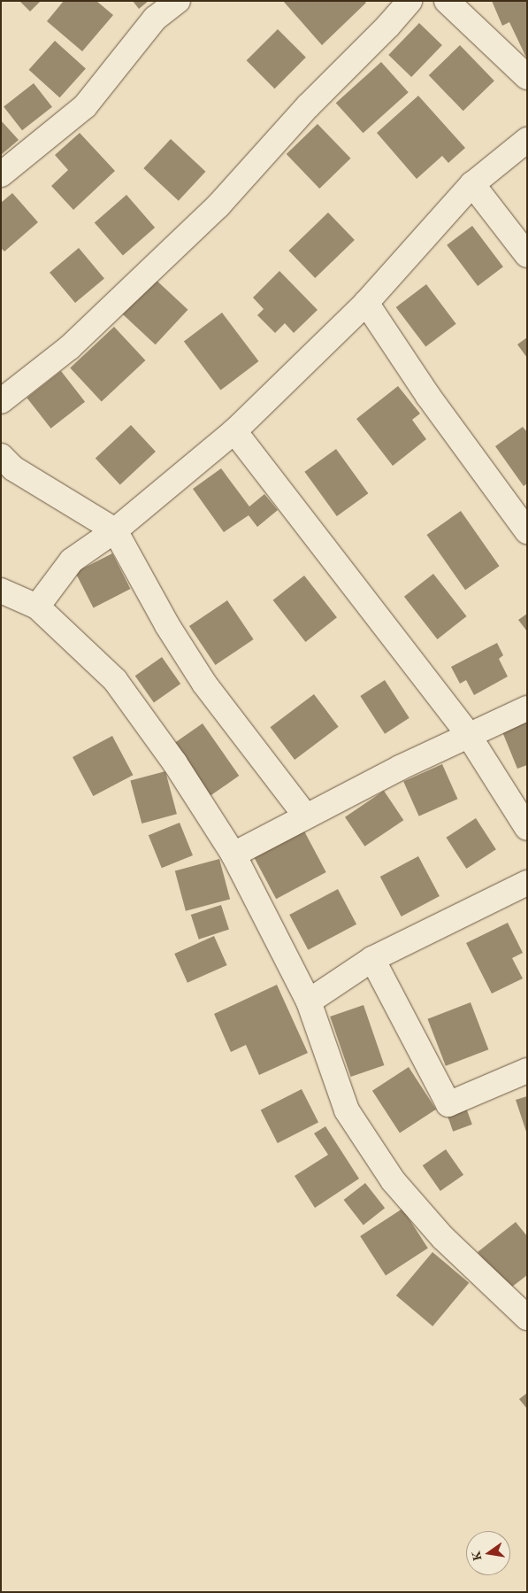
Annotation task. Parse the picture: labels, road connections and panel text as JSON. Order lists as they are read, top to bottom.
{
  "north": "left"
}
